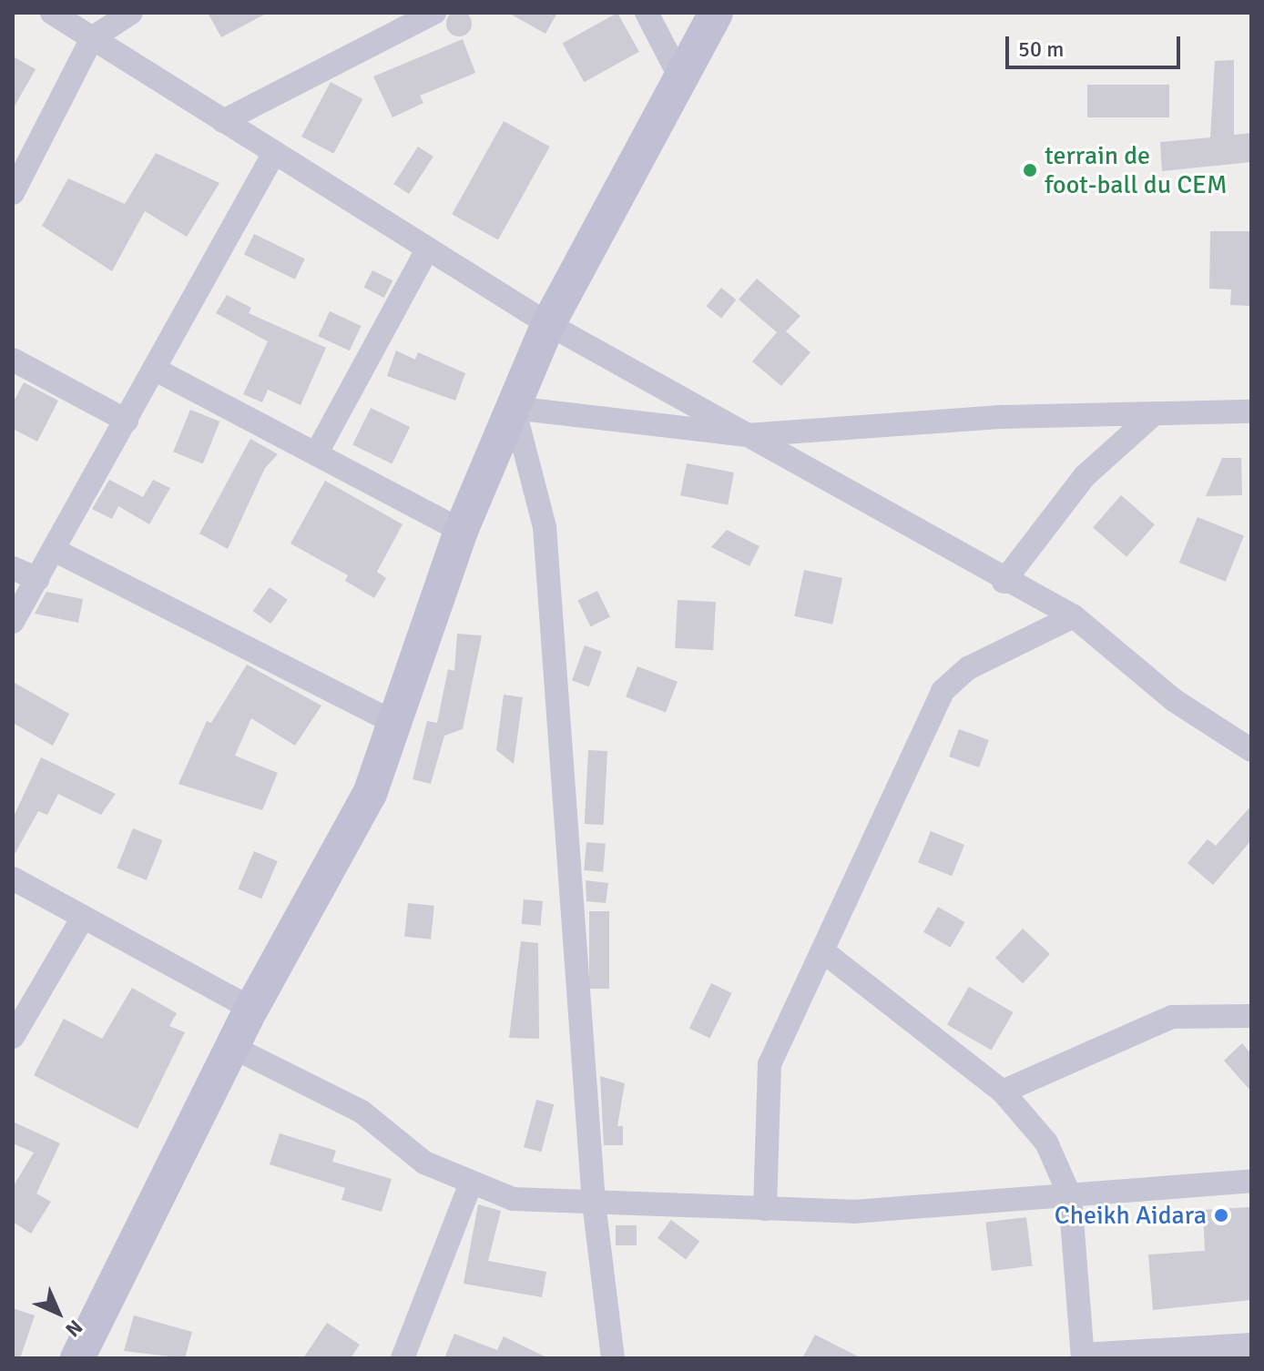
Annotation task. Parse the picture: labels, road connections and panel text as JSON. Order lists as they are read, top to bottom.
{
  "places": ["terrain de foot-ball du CEM", "Cheikh Aidara"],
  "scale_bar": "50 m",
  "north": "bottom right"
}
